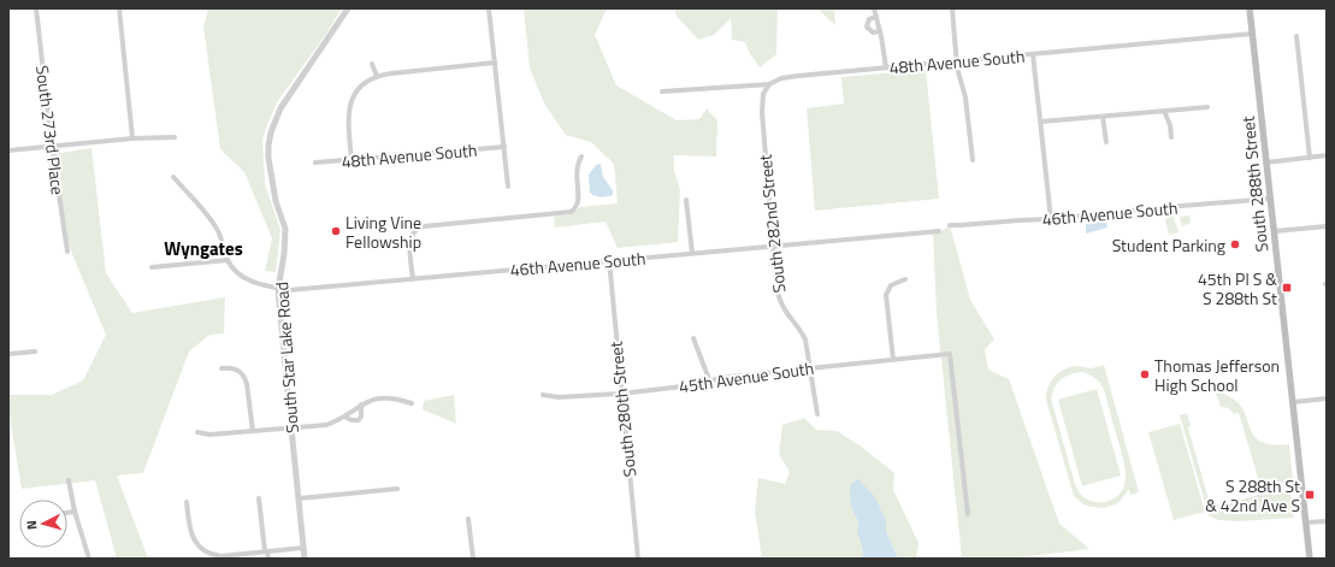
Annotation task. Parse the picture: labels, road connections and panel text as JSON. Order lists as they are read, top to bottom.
{
  "streets": {
    "main road": ["South 288th Street"],
    "street": [
      "48th Avenue South",
      "South 273rd Place",
      "46th Avenue South",
      "South 282nd Street",
      "South Star Lake Road",
      "45th Avenue South",
      "South 280th Street"
    ]
  },
  "crossings": [
    ["48th Avenue South", "South 288th Street"],
    ["48th Avenue South", "South 282nd Street"],
    ["South 288th Street", "46th Avenue South"],
    ["46th Avenue South", "South 282nd Street"],
    ["46th Avenue South", "South Star Lake Road"],
    ["46th Avenue South", "South 280th Street"],
    ["South 282nd Street", "45th Avenue South"],
    ["45th Avenue South", "South 280th Street"]
  ],
  "districts": ["Wyngates"],
  "places": {
    "other": ["Living Vine Fellowship", "Student Parking", "Thomas Jefferson High School"],
    "transit": ["45th Pl S & S 288th St", "S 288th St & 42nd Ave S"]
  },
  "north": "left"
}
